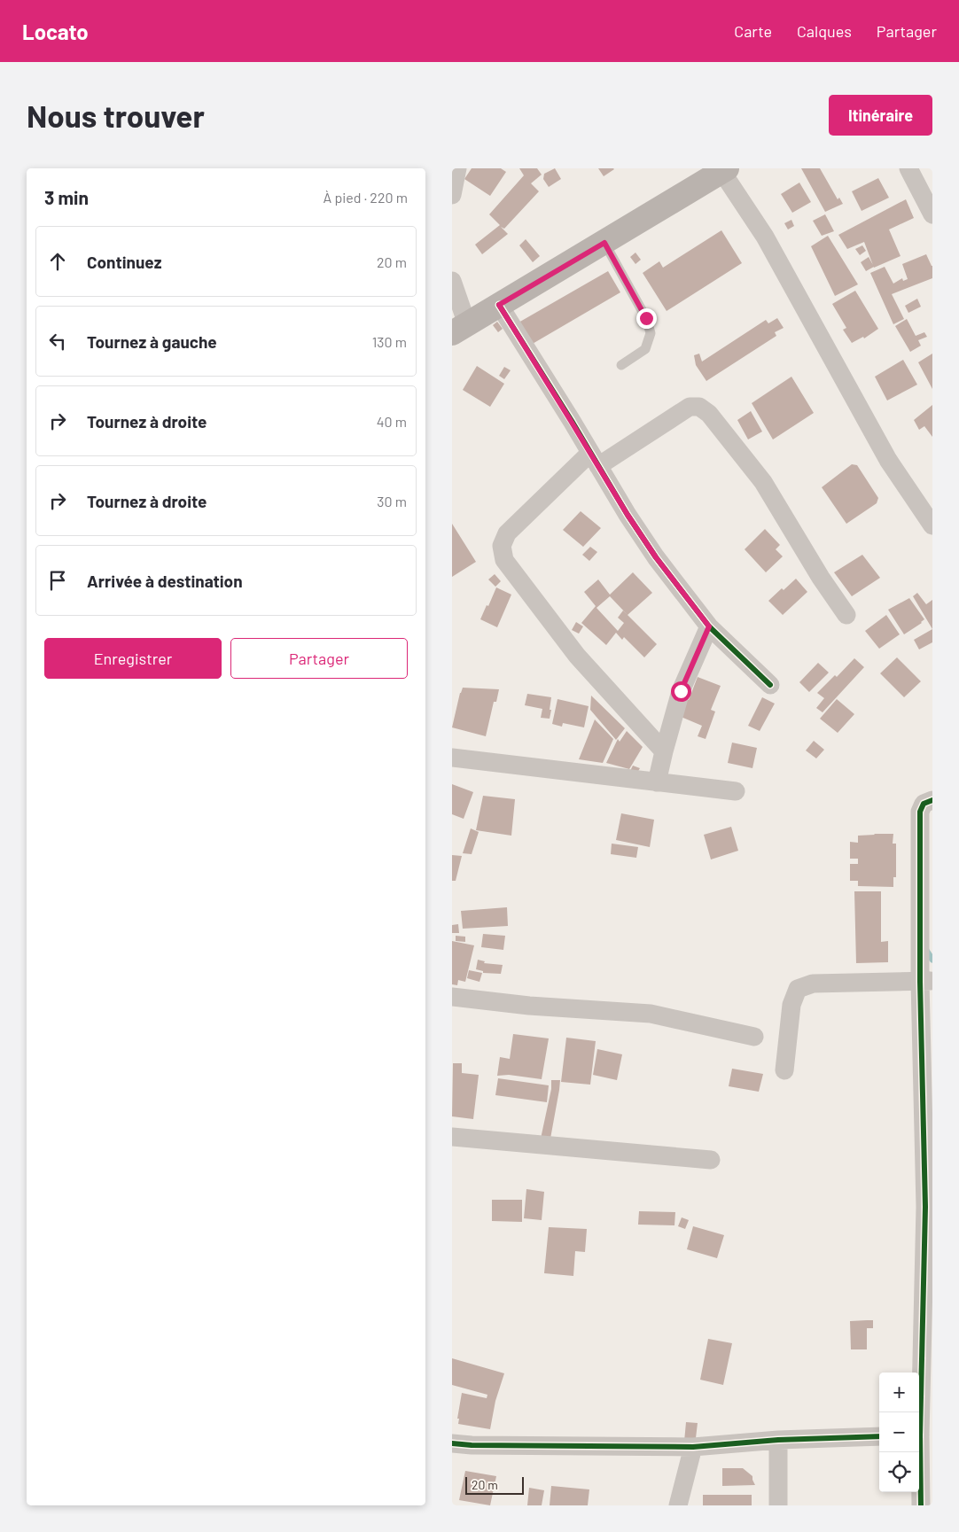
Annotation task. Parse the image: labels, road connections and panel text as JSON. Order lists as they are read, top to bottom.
{
  "scale_bar": "20 m",
  "page": {
    "header": "Locato",
    "nav": ["Carte", "Calques", "Partager"],
    "buttons": [
      "Itinéraire",
      ["Enregistrer", "Partager"]
    ],
    "title": "Nous trouver",
    "heading": ["3 min", "À pied · 220 m"],
    "list": [
      ["Continuez", "20 m"],
      ["Tournez à gauche", "130 m"],
      ["Tournez à droite", "40 m"],
      ["Tournez à droite", "30 m"],
      "Arrivée à destination"
    ],
    "map_buttons": ["+", "−"],
    "scale": "20 m"
  }
}
